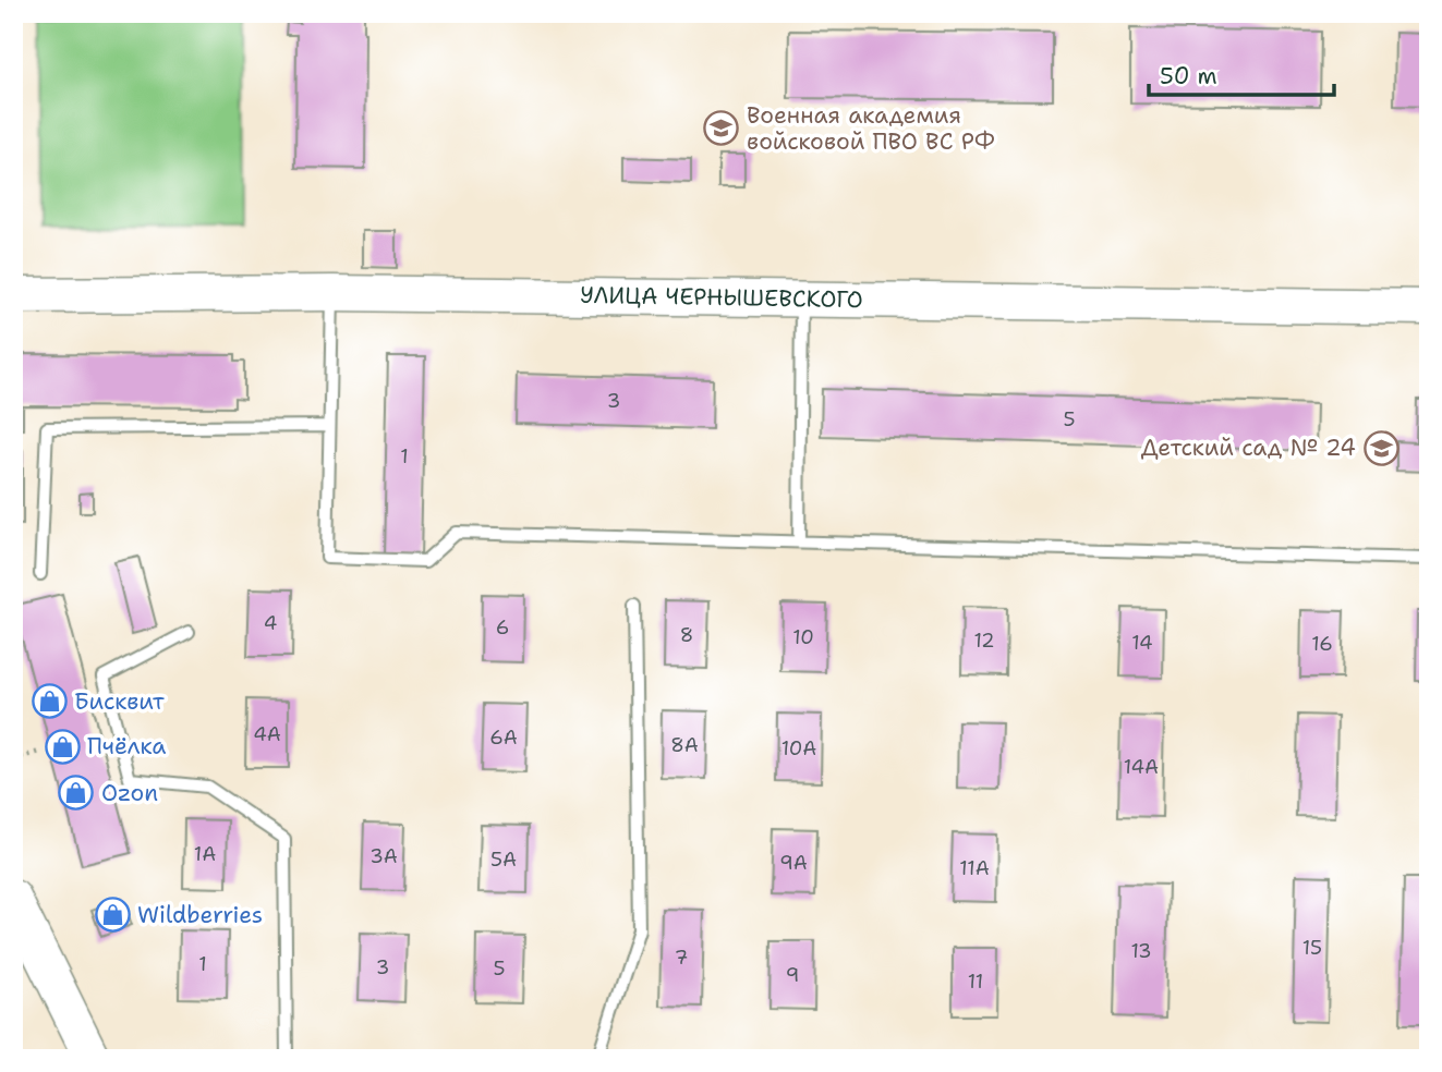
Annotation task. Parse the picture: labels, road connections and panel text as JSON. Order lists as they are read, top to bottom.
{
  "streets": {
    "street": ["УЛИЦА ЧЕРНЫШЕВСКОГО"]
  },
  "places": {
    "school or university": ["Военная академия войсковой ПВО ВС РФ", "Детский сад № 24"],
    "shop": [
      "Бисквит",
      "Пчёлка",
      "Ozon",
      "Wildberries"
    ]
  },
  "house_numbers": [
    "3",
    "5",
    "1",
    "4",
    "6",
    "8",
    "10",
    "12",
    "14",
    "16",
    "4А",
    "6А",
    "8А",
    "10А",
    "14А",
    "1А",
    "3А",
    "5А",
    "9А",
    "11А",
    "15",
    "13",
    "7",
    "1",
    "3",
    "5",
    "9",
    "11"
  ],
  "scale_bar": "50 m"
}
